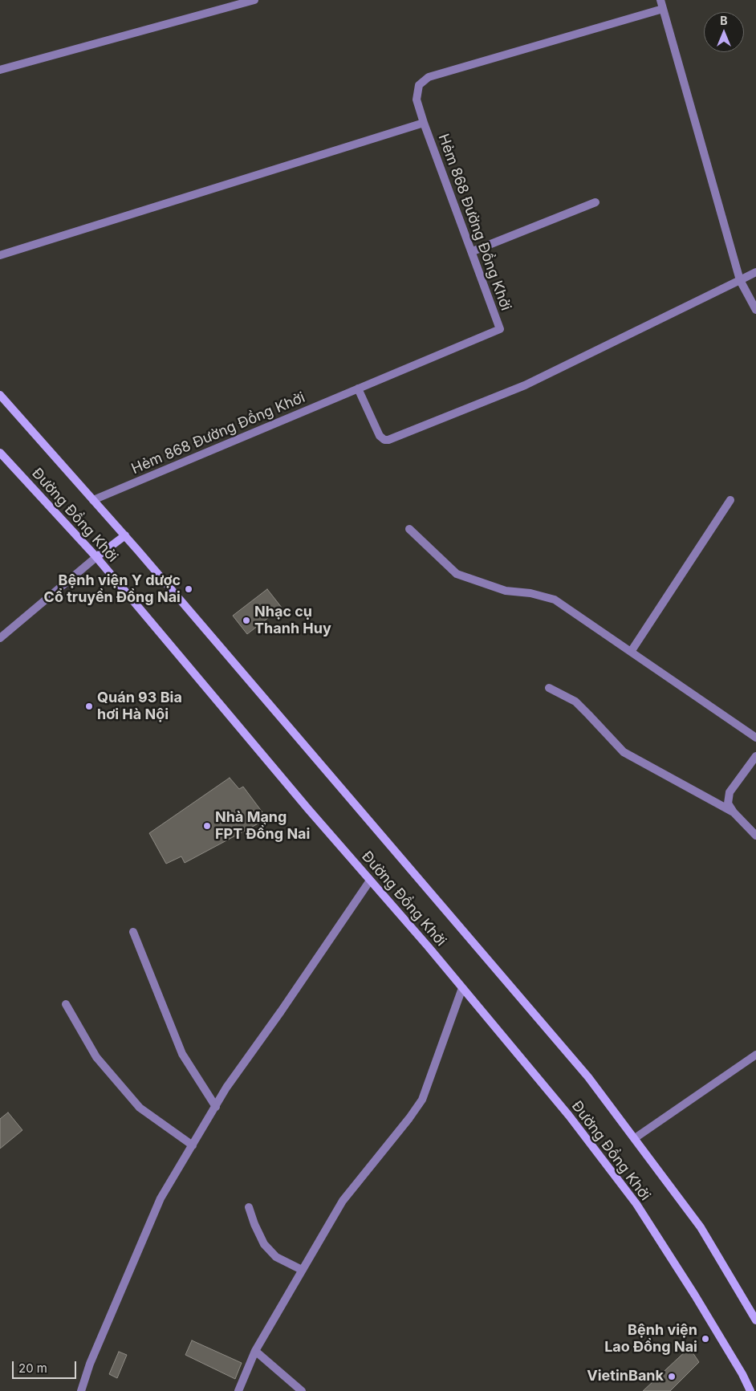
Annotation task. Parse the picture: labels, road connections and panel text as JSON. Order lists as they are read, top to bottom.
{
  "streets": {
    "main road": ["Đường Đồng Khởi"],
    "street": ["Hẻm 868 Đường Đồng Khởi"]
  },
  "crossings": [
    ["Hẻm 868 Đường Đồng Khởi", "Đường Đồng Khởi"]
  ],
  "places": [
    "Bệnh viện Y dược Cổ truyền Đồng Nai",
    "Nhạc cụ Thanh Huy",
    "Quán 93 Bia hơi Hà Nội",
    "Nhà Mạng FPT Đồng Nai",
    "Bệnh viện Lao Đồng Nai",
    "VietinBank"
  ],
  "scale_bar": "20 m",
  "north": "top"
}
